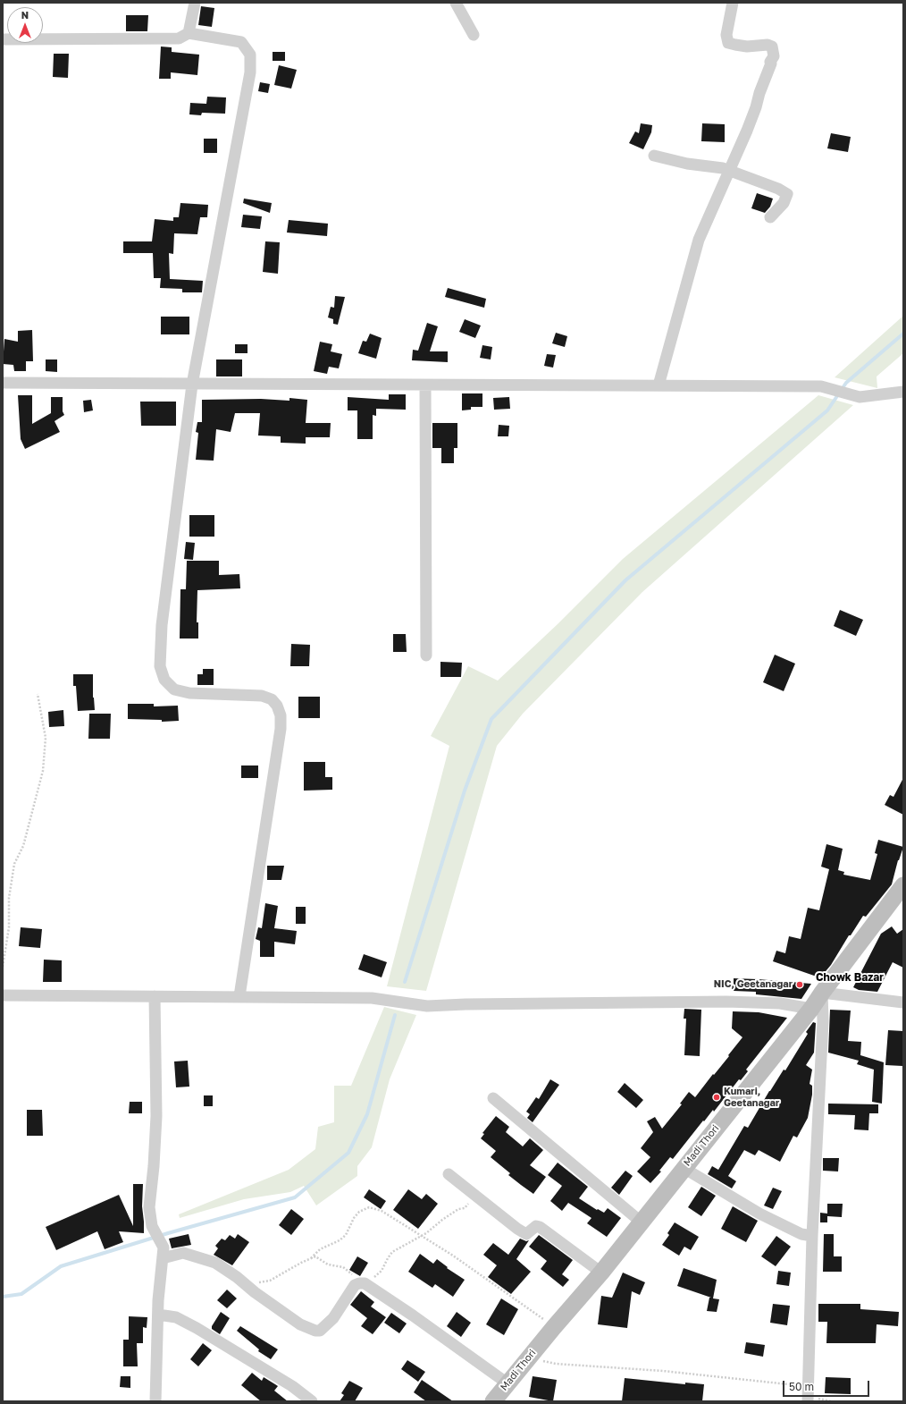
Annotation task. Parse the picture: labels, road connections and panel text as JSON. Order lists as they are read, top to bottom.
{
  "streets": {
    "main road": ["Madi Thori"]
  },
  "districts": ["Chowk Bazar"],
  "places": ["NIC, Geetanagar", "Kumari, Geetanagar"],
  "scale_bar": "50 m",
  "north": "top"
}
